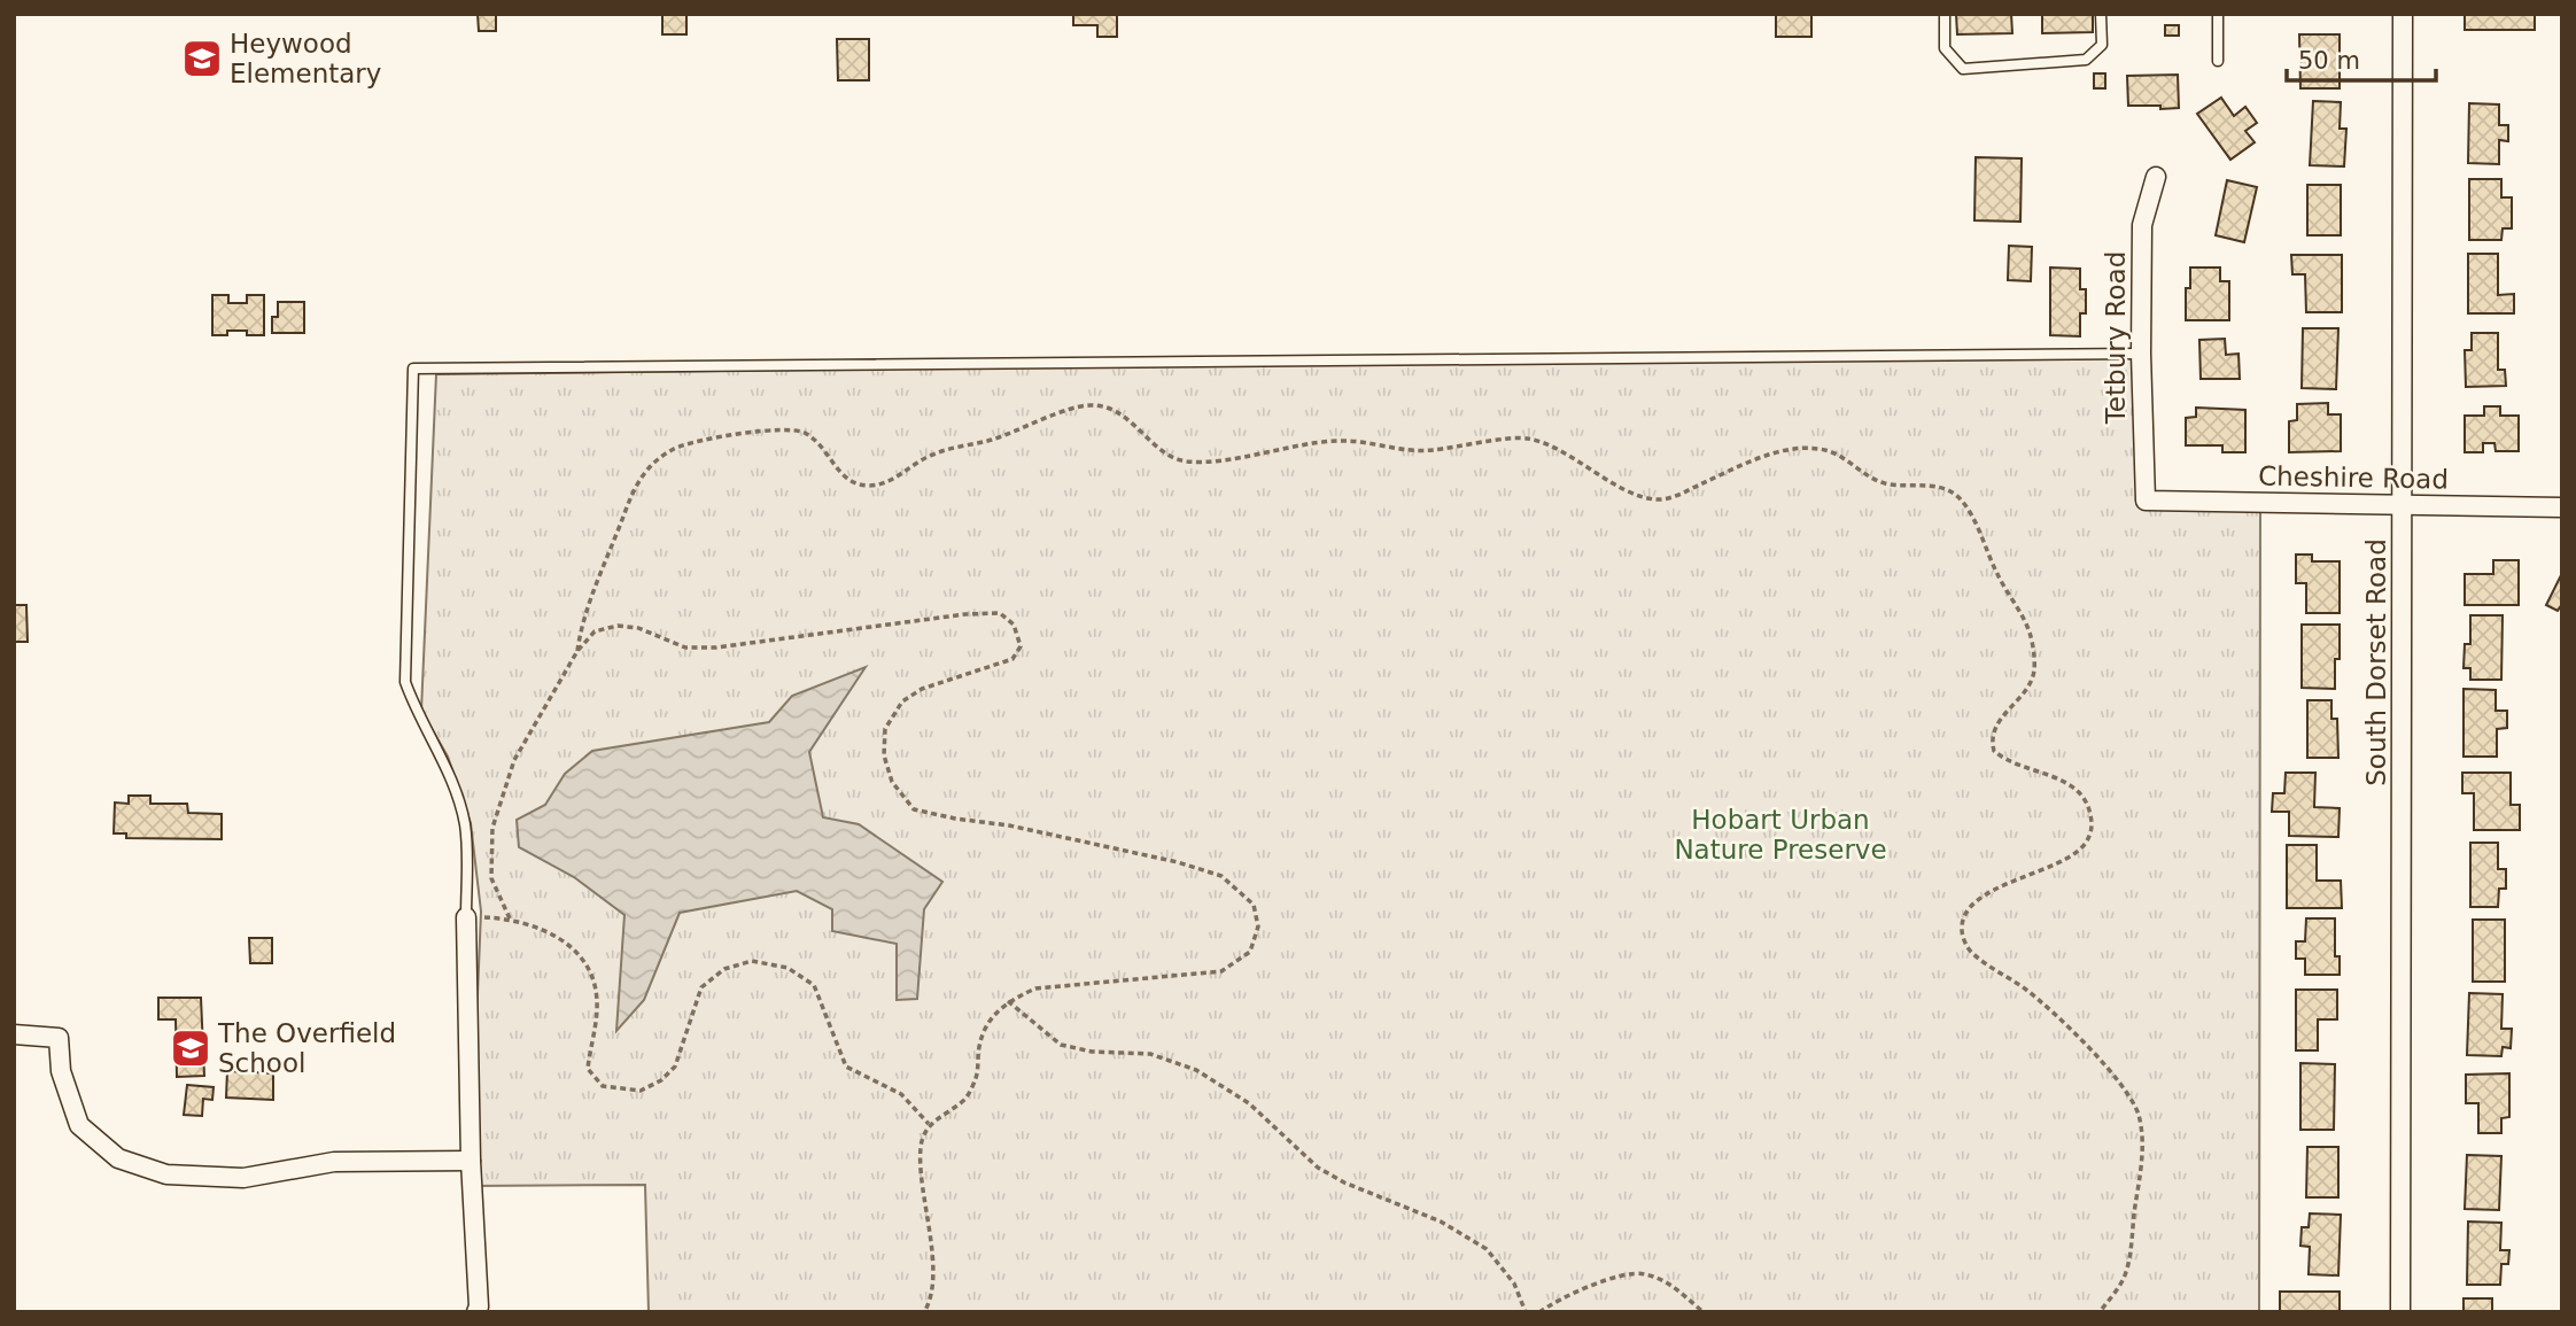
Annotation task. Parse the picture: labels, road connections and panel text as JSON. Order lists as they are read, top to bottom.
{
  "streets": {
    "street": ["Tetbury Road", "Cheshire Road", "South Dorset Road"]
  },
  "crossings": [
    ["Tetbury Road", "Cheshire Road"],
    ["Cheshire Road", "South Dorset Road"]
  ],
  "parks": ["Hobart Urban Nature Preserve"],
  "places": {
    "school or university": ["Heywood Elementary", "The Overfield School"]
  },
  "scale_bar": "50 m"
}
